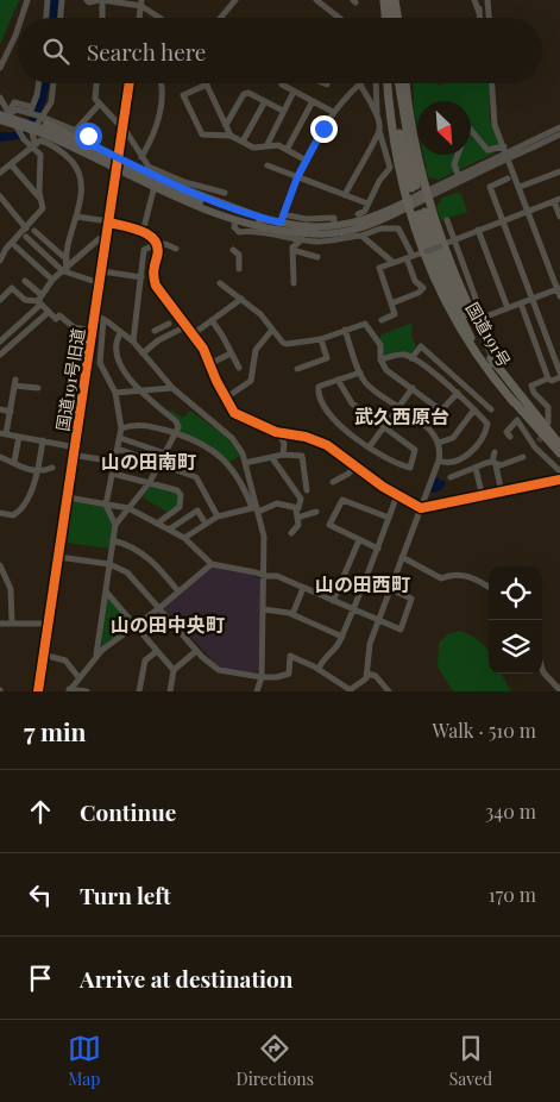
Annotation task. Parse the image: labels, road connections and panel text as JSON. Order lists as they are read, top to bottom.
{
  "streets": {
    "highway": ["国道191号"],
    "street": ["国道191号旧道"]
  },
  "districts": [
    "武久西原台",
    "山の田南町",
    "山の田西町",
    "山の田中央町"
  ],
  "north": "bottom right",
  "page": {
    "search": "Search here",
    "heading": ["7 min", "Walk · 510 m"],
    "list": [
      ["Continue", "340 m"],
      ["Turn left", "170 m"],
      "Arrive at destination"
    ],
    "nav": ["Map", "Directions", "Saved"]
  }
}
